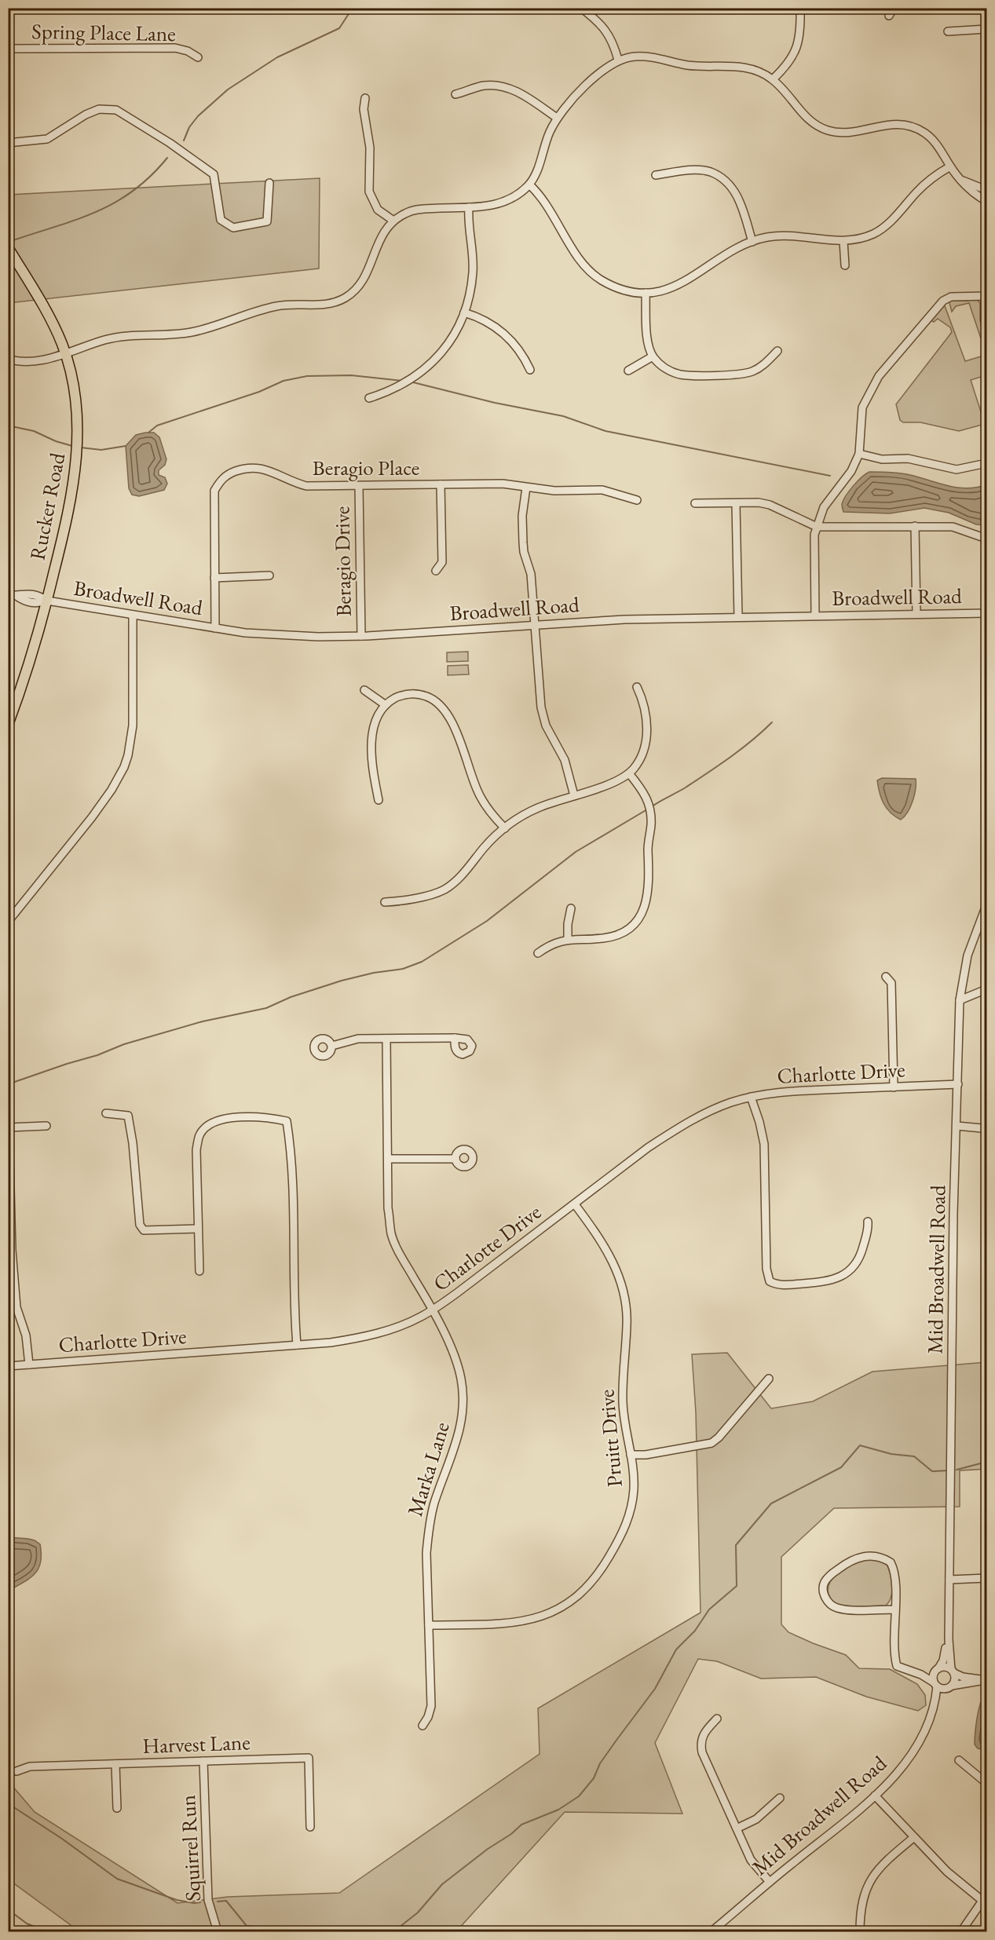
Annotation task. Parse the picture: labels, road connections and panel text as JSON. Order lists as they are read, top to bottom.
{
  "streets": {
    "main road": ["Rucker Road"],
    "street": [
      "Spring Place Lane",
      "Beragio Place",
      "Beragio Drive",
      "Broadwell Road",
      "Charlotte Drive",
      "Mid Broadwell Road",
      "Pruitt Drive",
      "Marka Lane",
      "Harvest Lane",
      "Squirrel Run"
    ]
  },
  "crossings": [
    ["Beragio Place", "Beragio Drive"],
    ["Beragio Place", "Broadwell Road"],
    ["Rucker Road", "Broadwell Road"],
    ["Beragio Drive", "Broadwell Road"],
    ["Charlotte Drive", "Mid Broadwell Road"],
    ["Charlotte Drive", "Pruitt Drive"],
    ["Charlotte Drive", "Marka Lane"],
    ["Pruitt Drive", "Marka Lane"],
    ["Harvest Lane", "Squirrel Run"]
  ]
}
